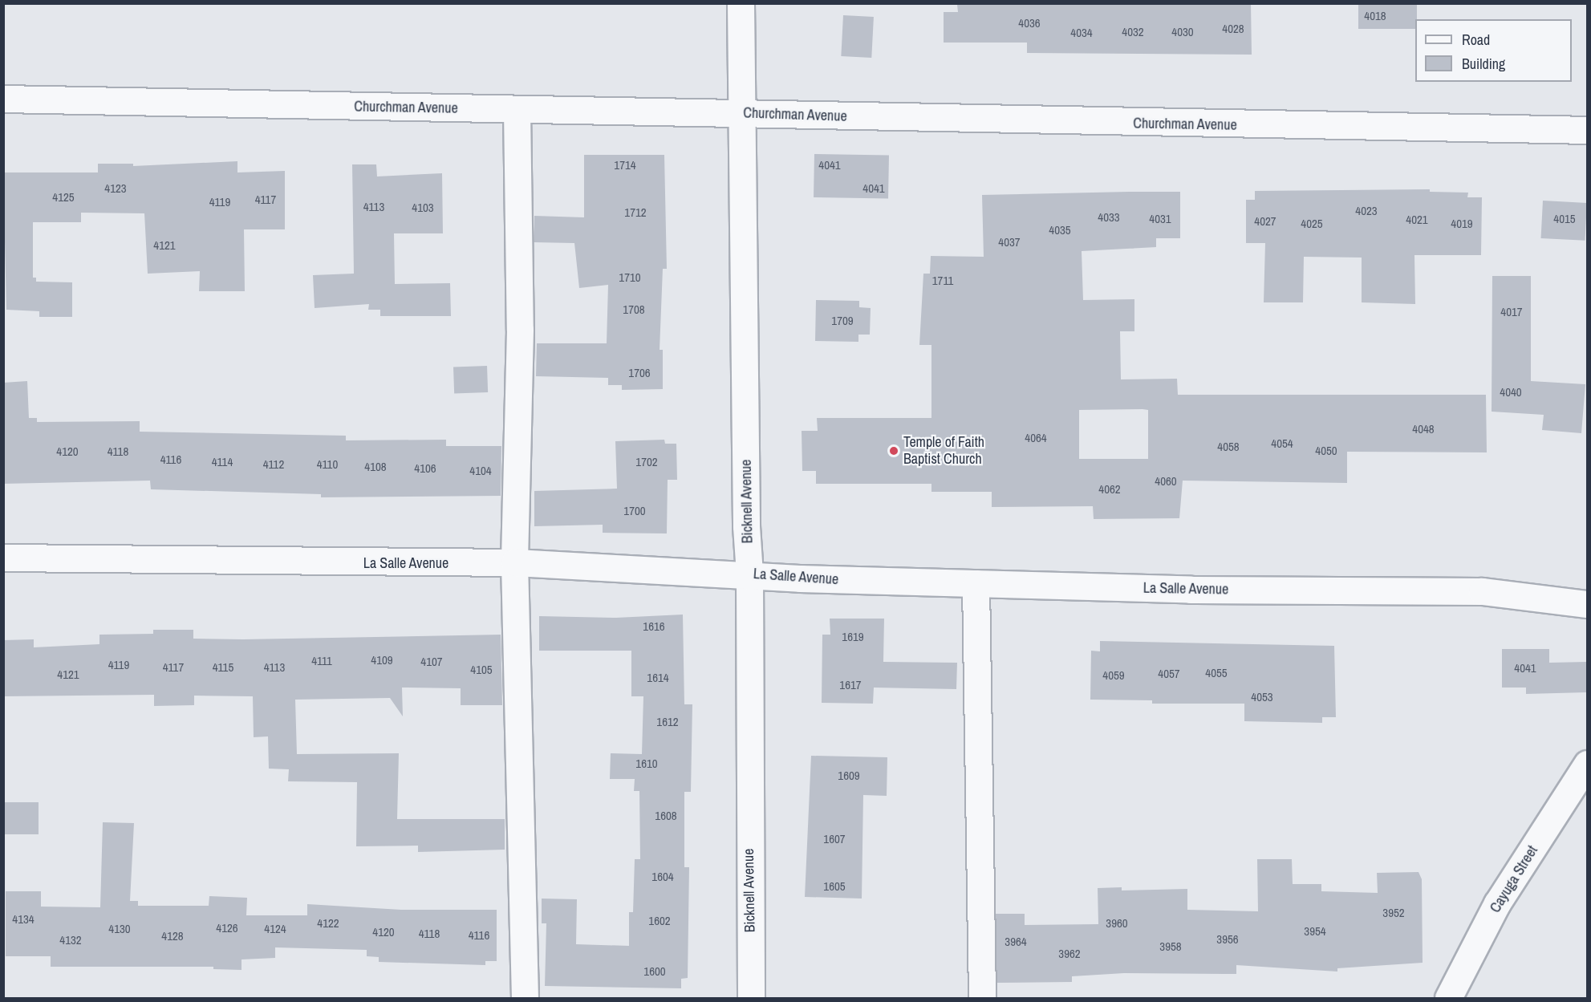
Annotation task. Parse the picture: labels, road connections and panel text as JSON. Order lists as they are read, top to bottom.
{
  "streets": {
    "street": [
      "Churchman Avenue",
      "Bicknell Avenue",
      "La Salle Avenue",
      "Cayuga Street"
    ]
  },
  "crossings": [
    ["Churchman Avenue", "Bicknell Avenue"],
    ["Bicknell Avenue", "La Salle Avenue"]
  ],
  "places": ["Temple of Faith Baptist Church"],
  "house_numbers": [
    "4018",
    "4036",
    "4028",
    "4032",
    "4030",
    "4034",
    "1714",
    "4041",
    "4123",
    "4041",
    "4125",
    "4117",
    "4119",
    "4113",
    "4103",
    "4023",
    "1712",
    "4033",
    "4031",
    "4015",
    "4021",
    "4027",
    "4025",
    "4019",
    "4035",
    "4037",
    "4121",
    "1710",
    "1711",
    "1708",
    "4017",
    "1709",
    "1706",
    "4040",
    "4048",
    "4064",
    "4054",
    "4058",
    "4050",
    "4120",
    "4118",
    "4116",
    "4114",
    "1702",
    "4112",
    "4110",
    "4108",
    "4106",
    "4104",
    "4060",
    "4062",
    "1700",
    "1616",
    "1619",
    "4109",
    "4111",
    "4107",
    "4119",
    "4117",
    "4115",
    "4113",
    "4041",
    "4105",
    "4055",
    "4057",
    "4121",
    "4059",
    "1614",
    "1617",
    "4053",
    "1612",
    "1610",
    "1609",
    "1608",
    "1607",
    "1604",
    "1605",
    "3952",
    "4134",
    "1602",
    "4122",
    "3960",
    "4126",
    "4130",
    "4124",
    "3954",
    "4120",
    "4118",
    "4116",
    "4128",
    "3956",
    "4132",
    "3964",
    "3958",
    "3962",
    "1600"
  ],
  "legend": ["Road", "Building"]
}
